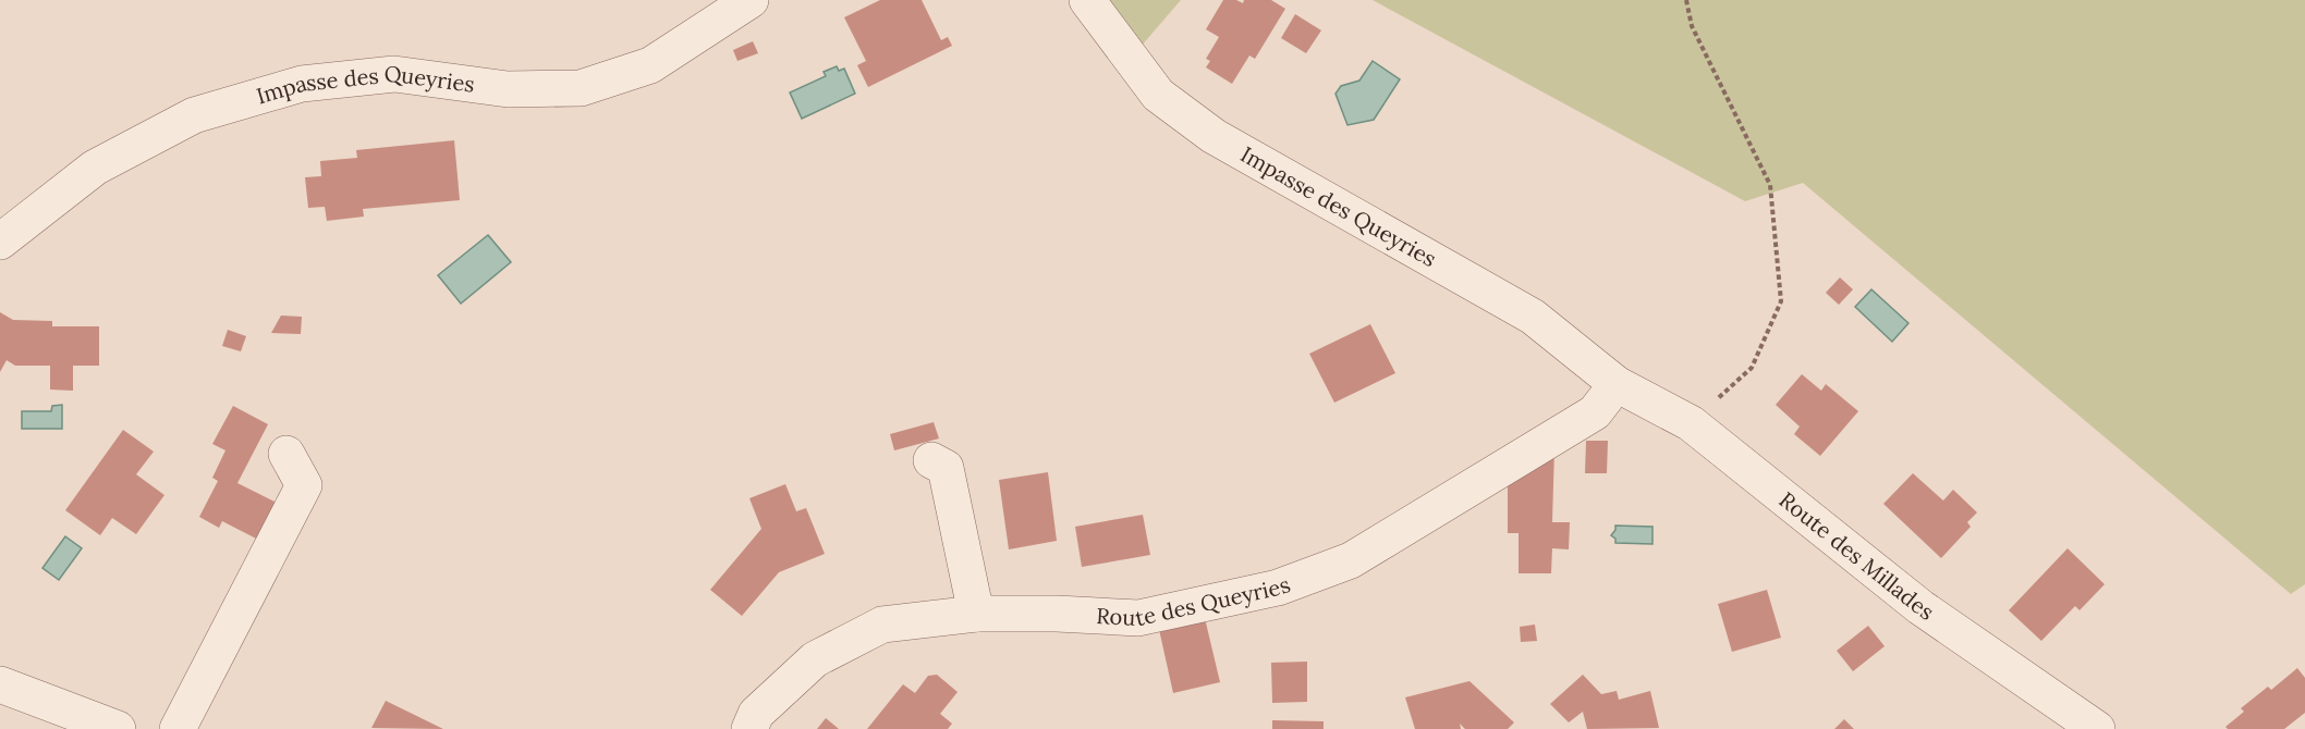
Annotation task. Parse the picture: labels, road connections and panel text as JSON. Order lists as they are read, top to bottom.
{
  "streets": {
    "street": ["Impasse des Queyries", "Route des Millades", "Route des Queyries"]
  },
  "crossings": [
    ["Impasse des Queyries", "Route des Millades"],
    ["Impasse des Queyries", "Route des Queyries"],
    ["Route des Millades", "Route des Queyries"]
  ]
}
